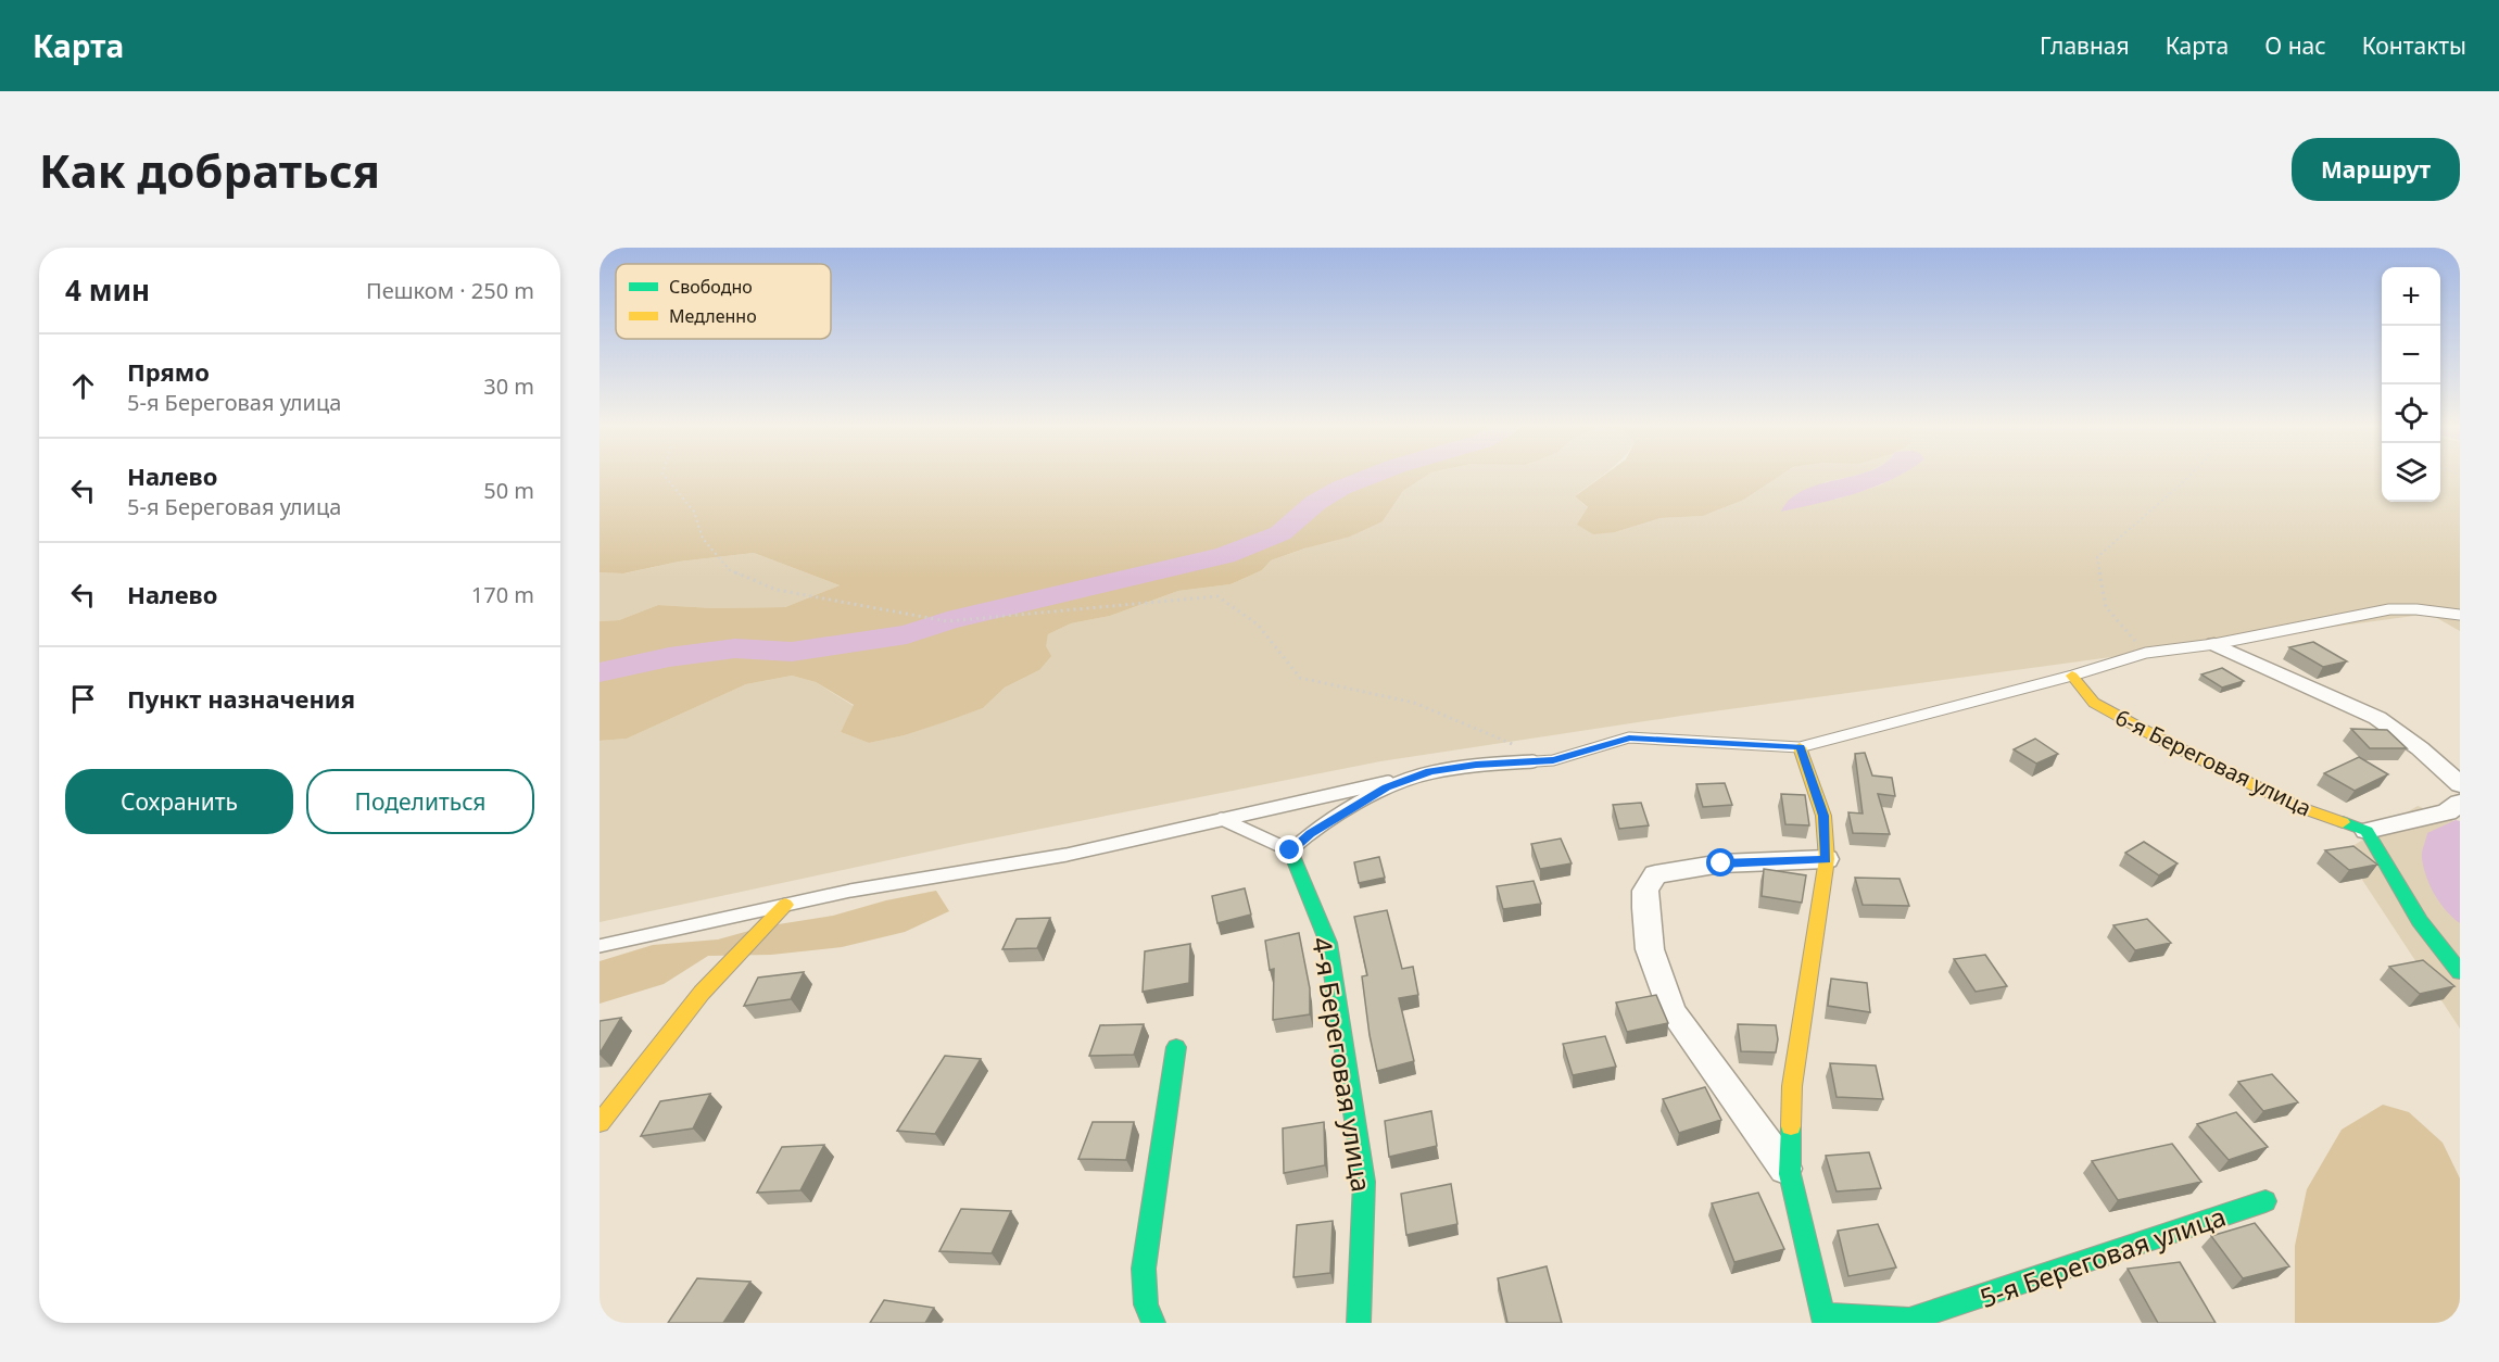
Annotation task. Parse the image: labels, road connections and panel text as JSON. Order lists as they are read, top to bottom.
{
  "streets": {
    "street": ["6-я Береговая улица", "4-я Береговая улица", "5-я Береговая улица"]
  },
  "legend": ["Свободно", "Медленно"],
  "page": {
    "header": "Карта",
    "nav": [
      "Главная",
      "Карта",
      "О нас",
      "Контакты"
    ],
    "buttons": [
      "Маршрут",
      ["Сохранить", "Поделиться"]
    ],
    "title": "Как добраться",
    "heading": ["4 мин", "Пешком · 250 m"],
    "map_buttons": ["+", "−"],
    "list": [
      ["Прямо", "5-я Береговая улица", "30 m"],
      ["Налево", "5-я Береговая улица", "50 m"],
      ["Налево", "170 m"],
      "Пункт назначения"
    ]
  }
}
